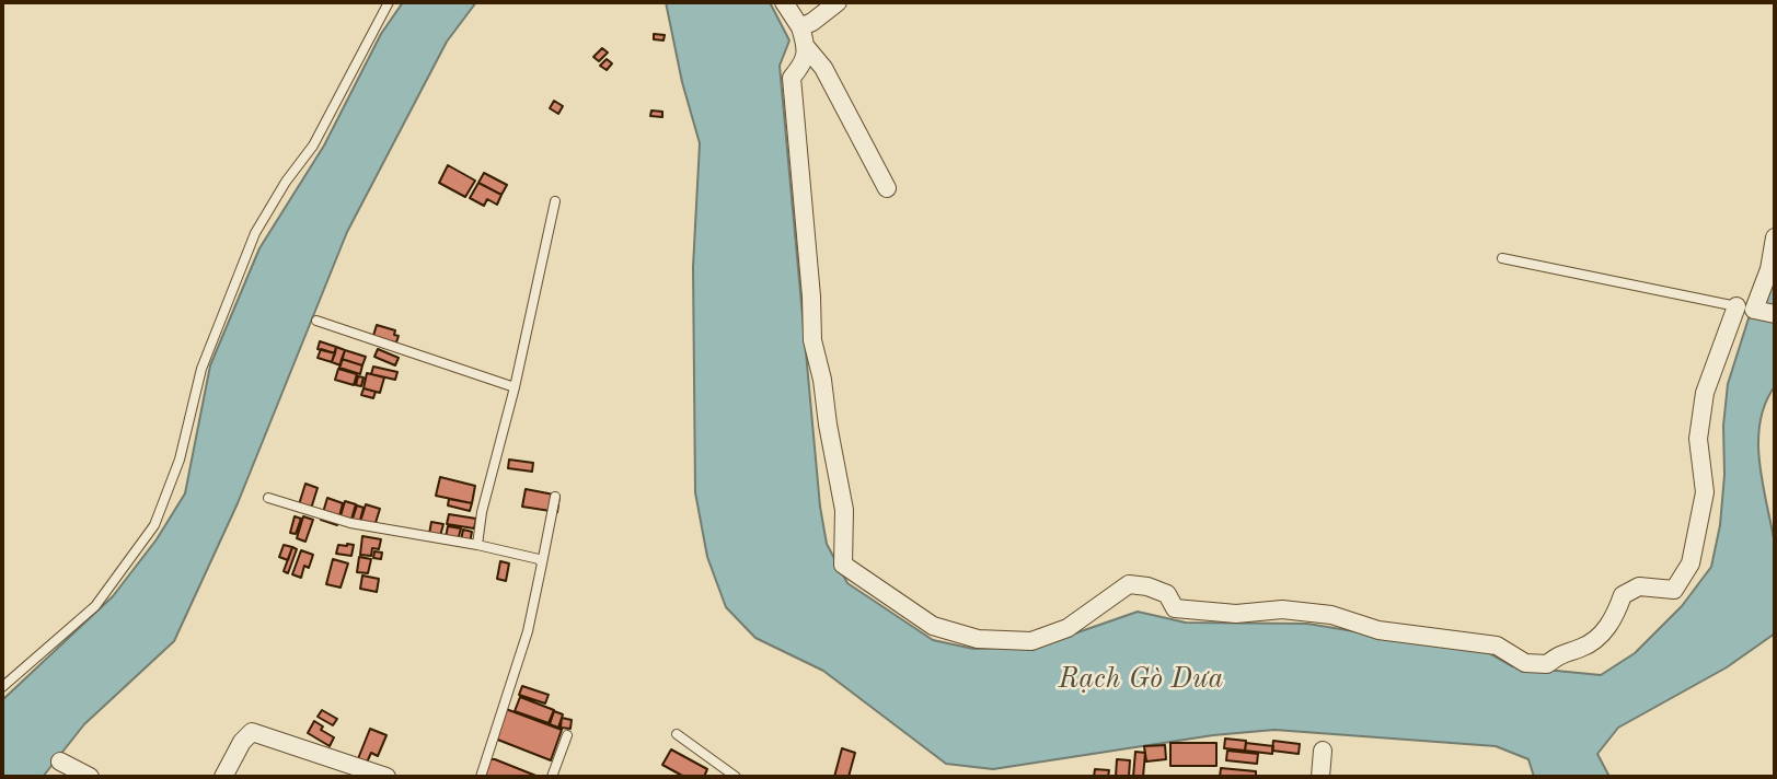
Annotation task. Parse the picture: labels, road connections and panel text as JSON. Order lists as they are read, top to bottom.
{
  "water": ["Rạch Gò Dưa"]
}
